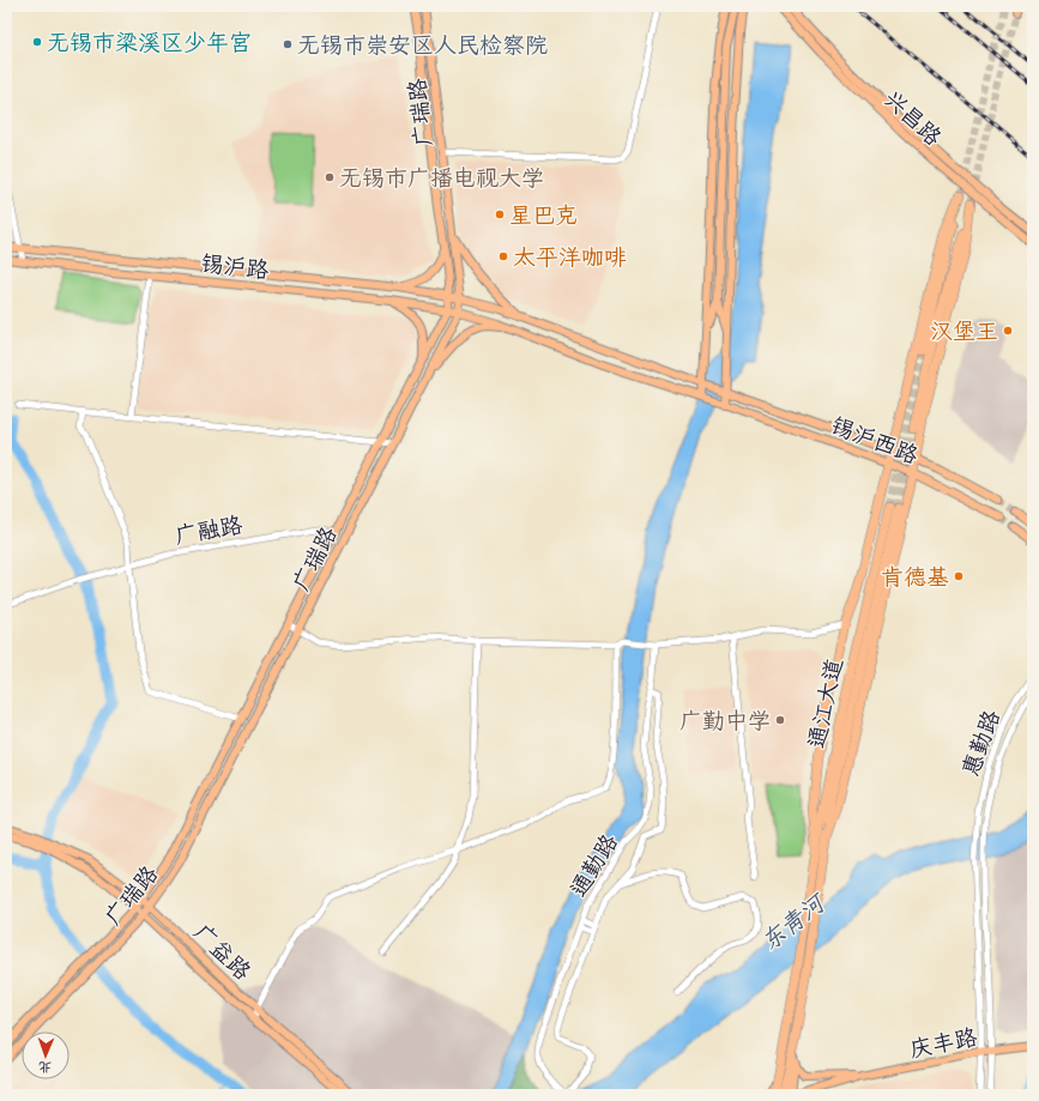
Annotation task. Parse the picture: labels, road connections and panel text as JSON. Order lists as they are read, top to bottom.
{
  "streets": {
    "highway": ["通江大道"],
    "main road": [
      "广瑞路",
      "兴昌路",
      "锡沪路",
      "锡沪西路",
      "广益路",
      "庆丰路"
    ],
    "street": ["广融路", "惠勤路", "通勤路"]
  },
  "crossings": [
    ["广瑞路", "锡沪路"],
    ["广瑞路", "广融路"],
    ["广瑞路", "广益路"],
    ["锡沪路", "锡沪西路"],
    ["惠勤路", "庆丰路"]
  ],
  "water": ["东青河"],
  "places": [
    "无锡市梁溪区少年宫",
    "无锡市崇安区人民检察院",
    "无锡市广播电视大学",
    "星巴克",
    "太平洋咖啡",
    "汉堡王",
    "肯德基",
    "广勤中学"
  ],
  "north": "bottom"
}
